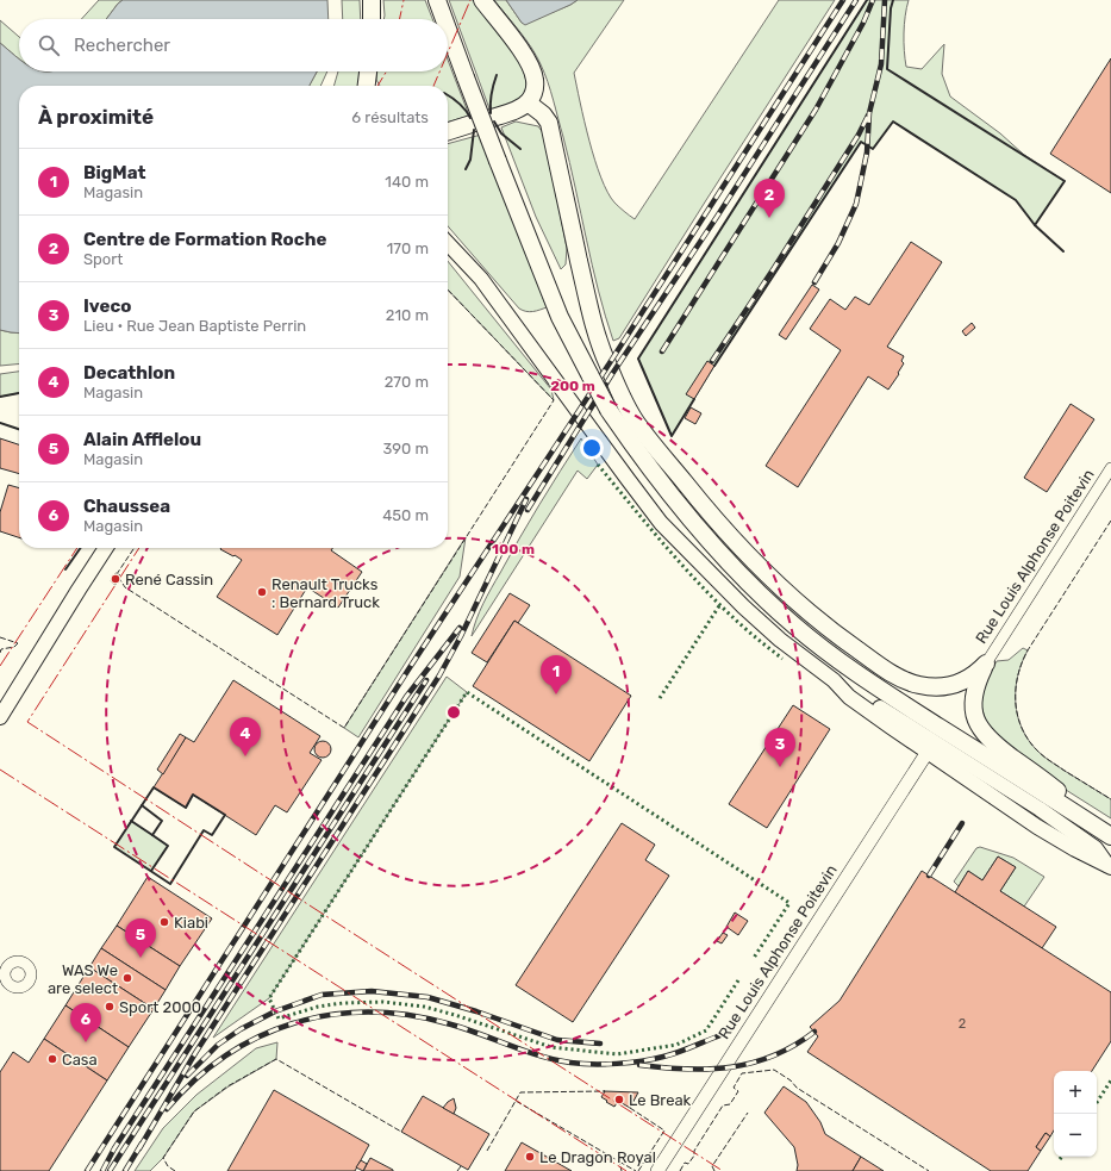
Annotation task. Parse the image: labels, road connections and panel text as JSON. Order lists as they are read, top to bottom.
{
  "streets": {
    "street": ["Rue Louis Alphonse Poitevin"]
  },
  "places": [
    "René Cassin",
    "Renault Trucks : Bernard Truck",
    "Kiabi",
    "WAS We are select",
    "Sport 2000",
    "Casa",
    "Le Break",
    "Le Dragon Royal"
  ],
  "house_numbers": ["2"],
  "page": {
    "search": "Rechercher",
    "heading": ["À proximité", "6 résultats"],
    "list": [
      {
        "mark": "1",
        "name": "BigMat",
        "note": "Magasin",
        "value": "140 m"
      },
      {
        "mark": "2",
        "name": "Centre de Formation Roche",
        "note": "Sport",
        "value": "170 m"
      },
      {
        "mark": "3",
        "name": "Iveco",
        "note": "Lieu · Rue Jean Baptiste Perrin",
        "value": "210 m"
      },
      {
        "mark": "4",
        "name": "Decathlon",
        "note": "Magasin",
        "value": "270 m"
      },
      {
        "mark": "5",
        "name": "Alain Afflelou",
        "note": "Magasin",
        "value": "390 m"
      },
      {
        "mark": "6",
        "name": "Chaussea",
        "note": "Magasin",
        "value": "450 m"
      }
    ],
    "pins": [
      "2",
      "1",
      "4",
      "3",
      "5",
      "6"
    ],
    "map_buttons": ["+", "−"]
  },
  "rings": ["200 m", "100 m"]
}
